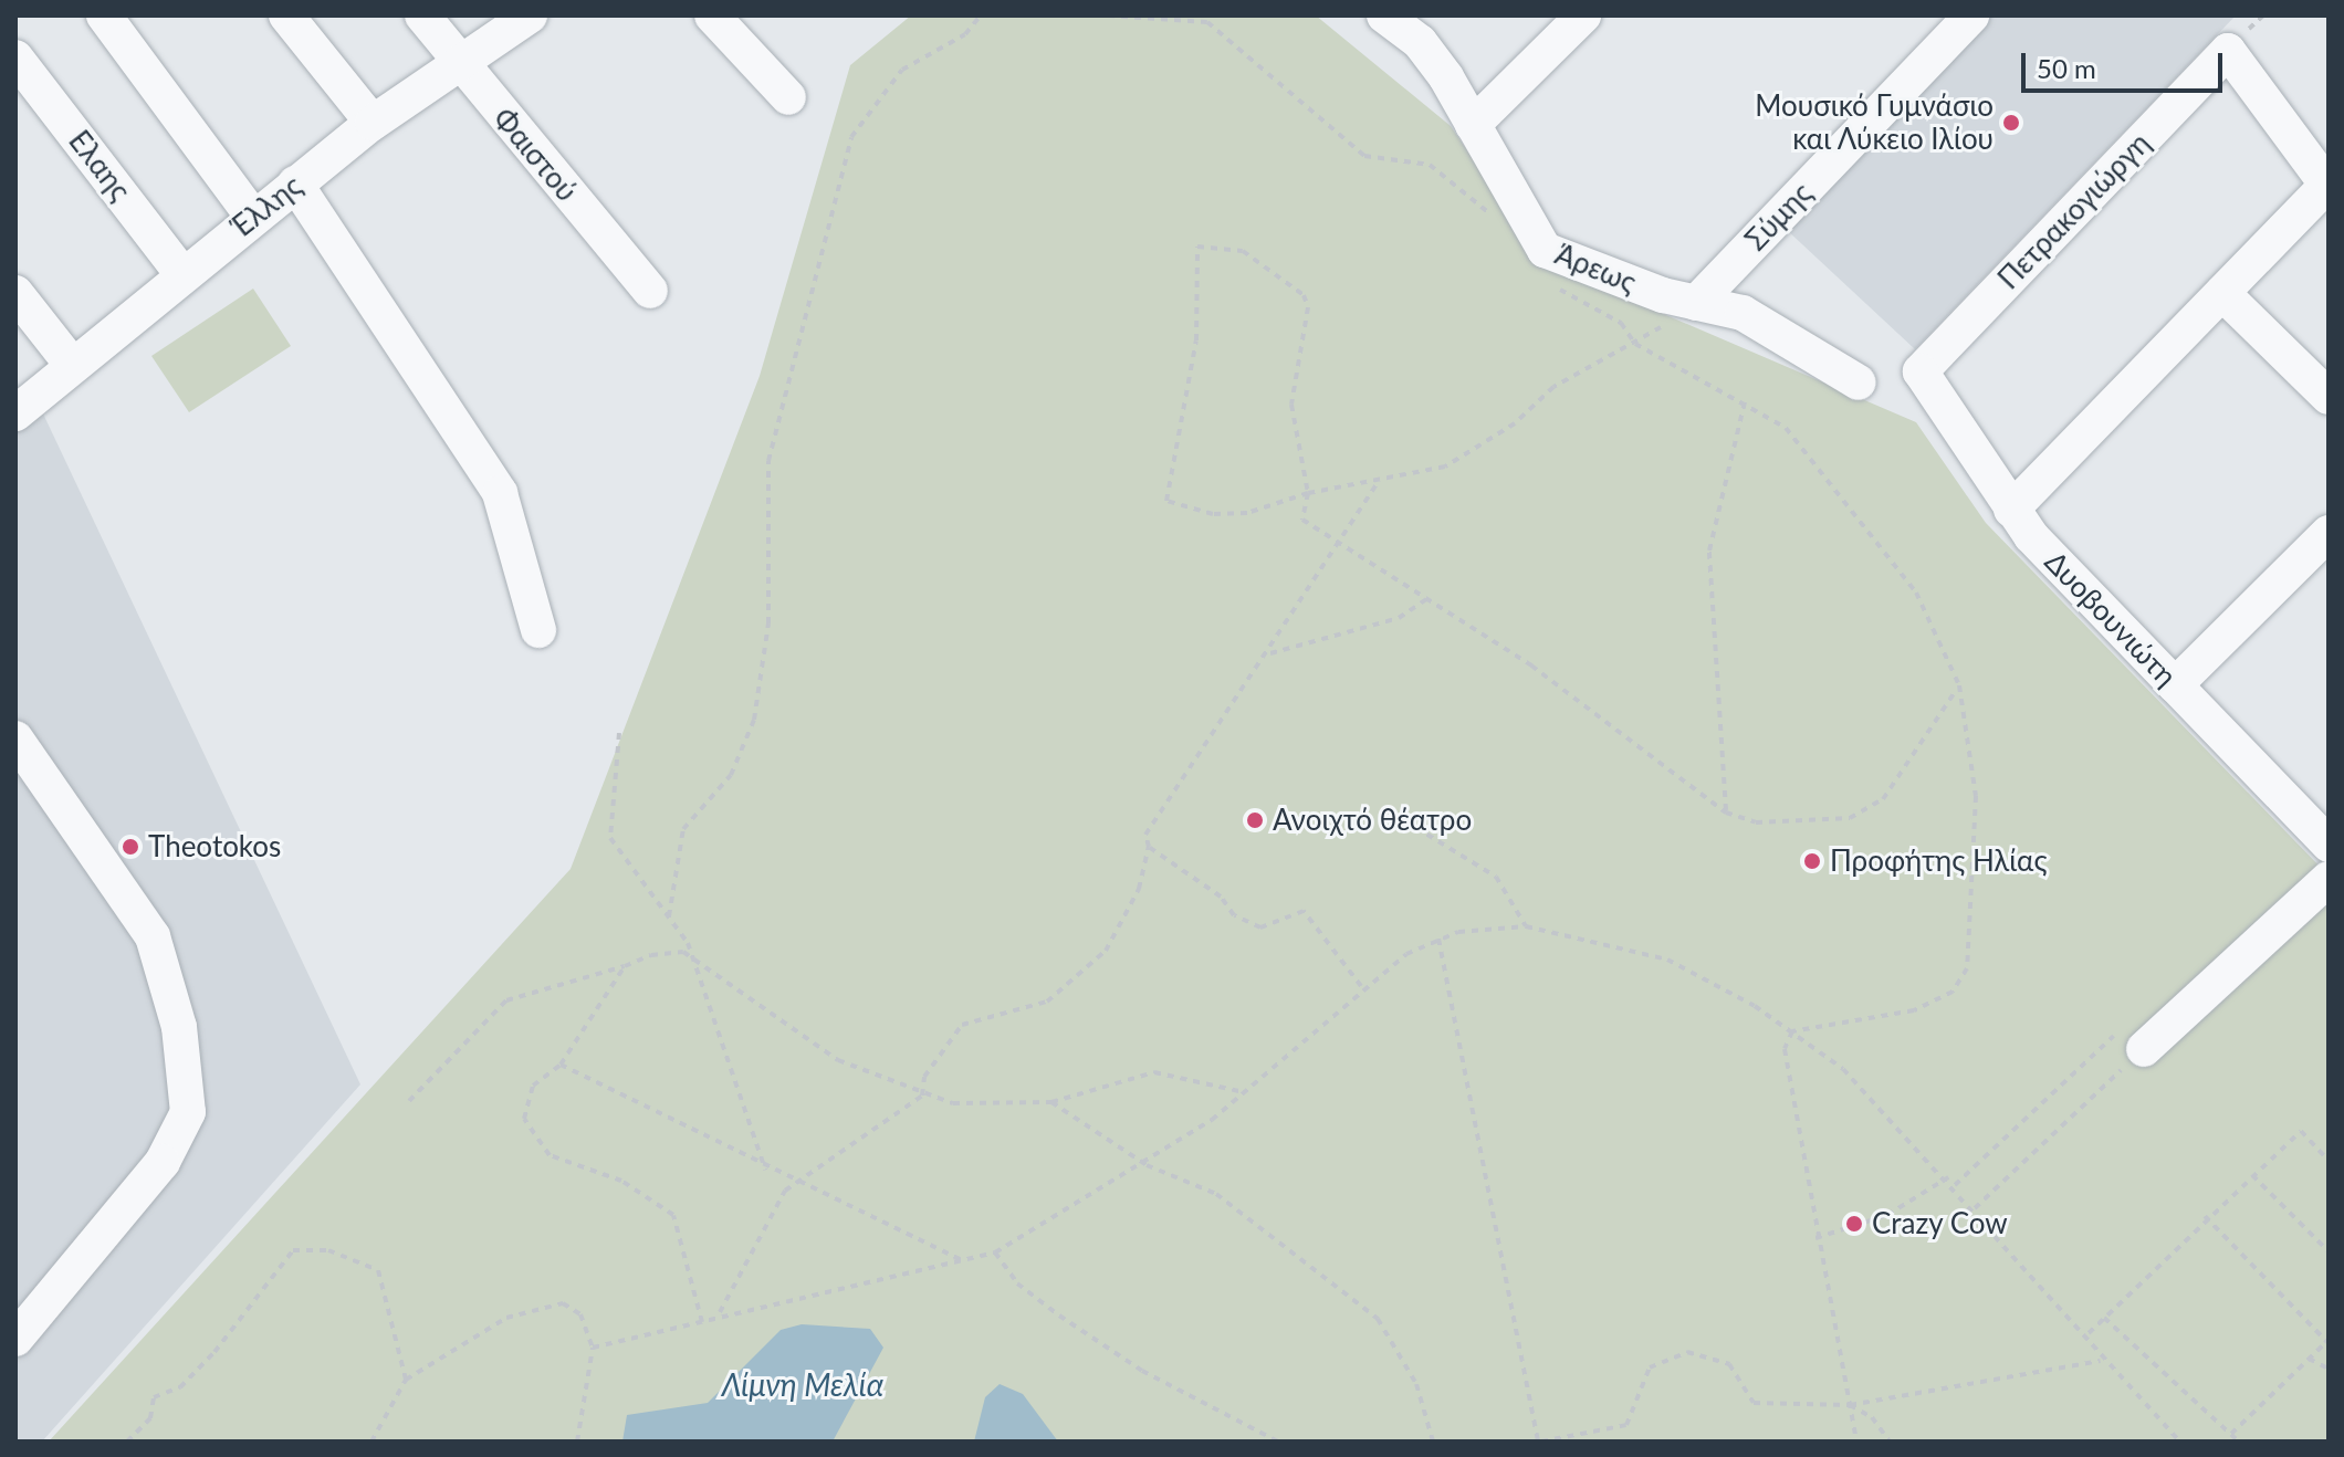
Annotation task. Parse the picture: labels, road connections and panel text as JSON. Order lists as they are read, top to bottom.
{
  "streets": {
    "street": [
      "Φαιστού",
      "Ελαης",
      "Έλλης",
      "Πετρακογιώργη",
      "Σύμης",
      "Άρεως",
      "Δυοβουνιώτη"
    ]
  },
  "crossings": [
    ["Φαιστού", "Έλλης"],
    ["Ελαης", "Έλλης"],
    ["Πετρακογιώργη", "Δυοβουνιώτη"],
    ["Σύμης", "Άρεως"]
  ],
  "water": ["Λίμνη Μελία"],
  "places": [
    "Μουσικό Γυμνάσιο και Λύκειο Ιλίου",
    "Ανοιχτό θέατρο",
    "Theotokos",
    "Προφήτης Ηλίας",
    "Crazy Cow"
  ],
  "scale_bar": "50 m"
}
